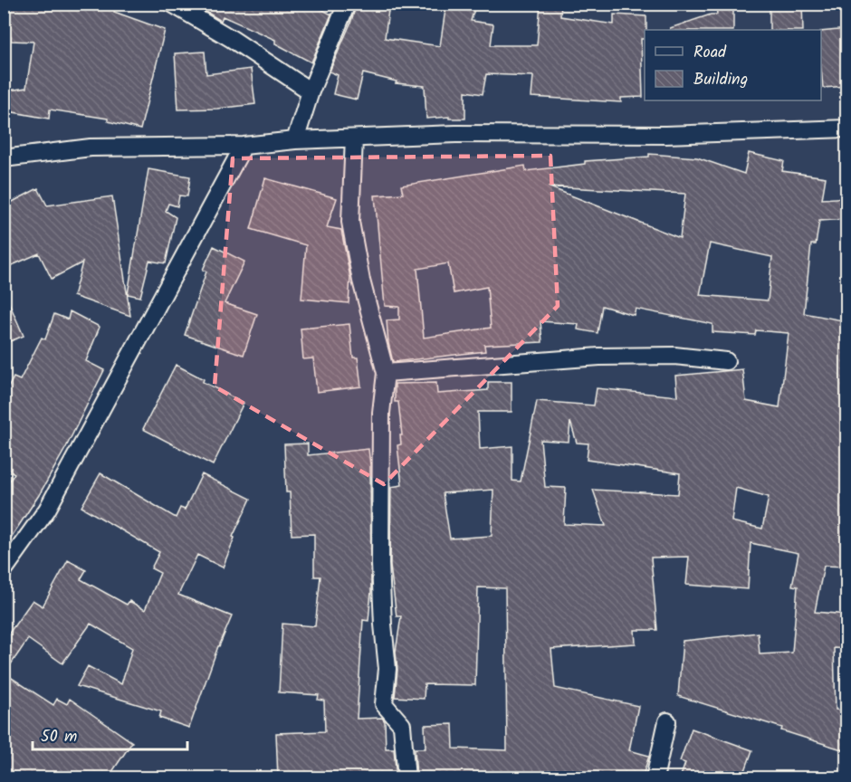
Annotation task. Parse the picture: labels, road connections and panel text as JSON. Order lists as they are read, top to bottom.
{
  "legend": ["Road", "Building"],
  "scale_bar": "50 m"
}
